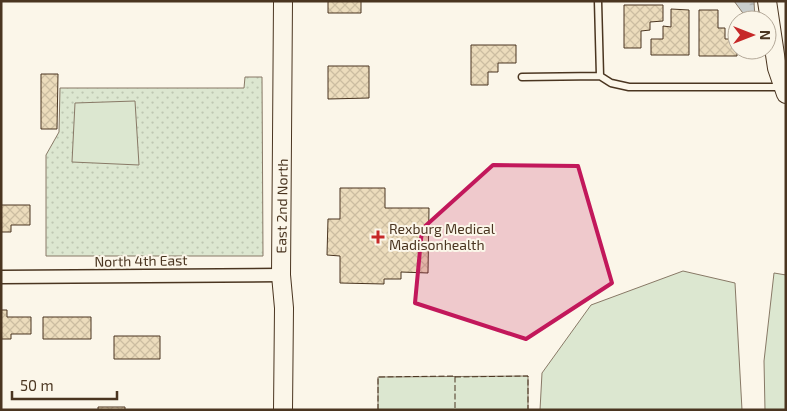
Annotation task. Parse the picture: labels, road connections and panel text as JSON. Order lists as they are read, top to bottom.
{
  "streets": {
    "street": ["East 2nd North", "North 4th East"]
  },
  "crossings": [
    ["East 2nd North", "North 4th East"]
  ],
  "places": {
    "health": ["Rexburg Medical Madisonhealth"]
  },
  "scale_bar": "50 m",
  "north": "right"
}
